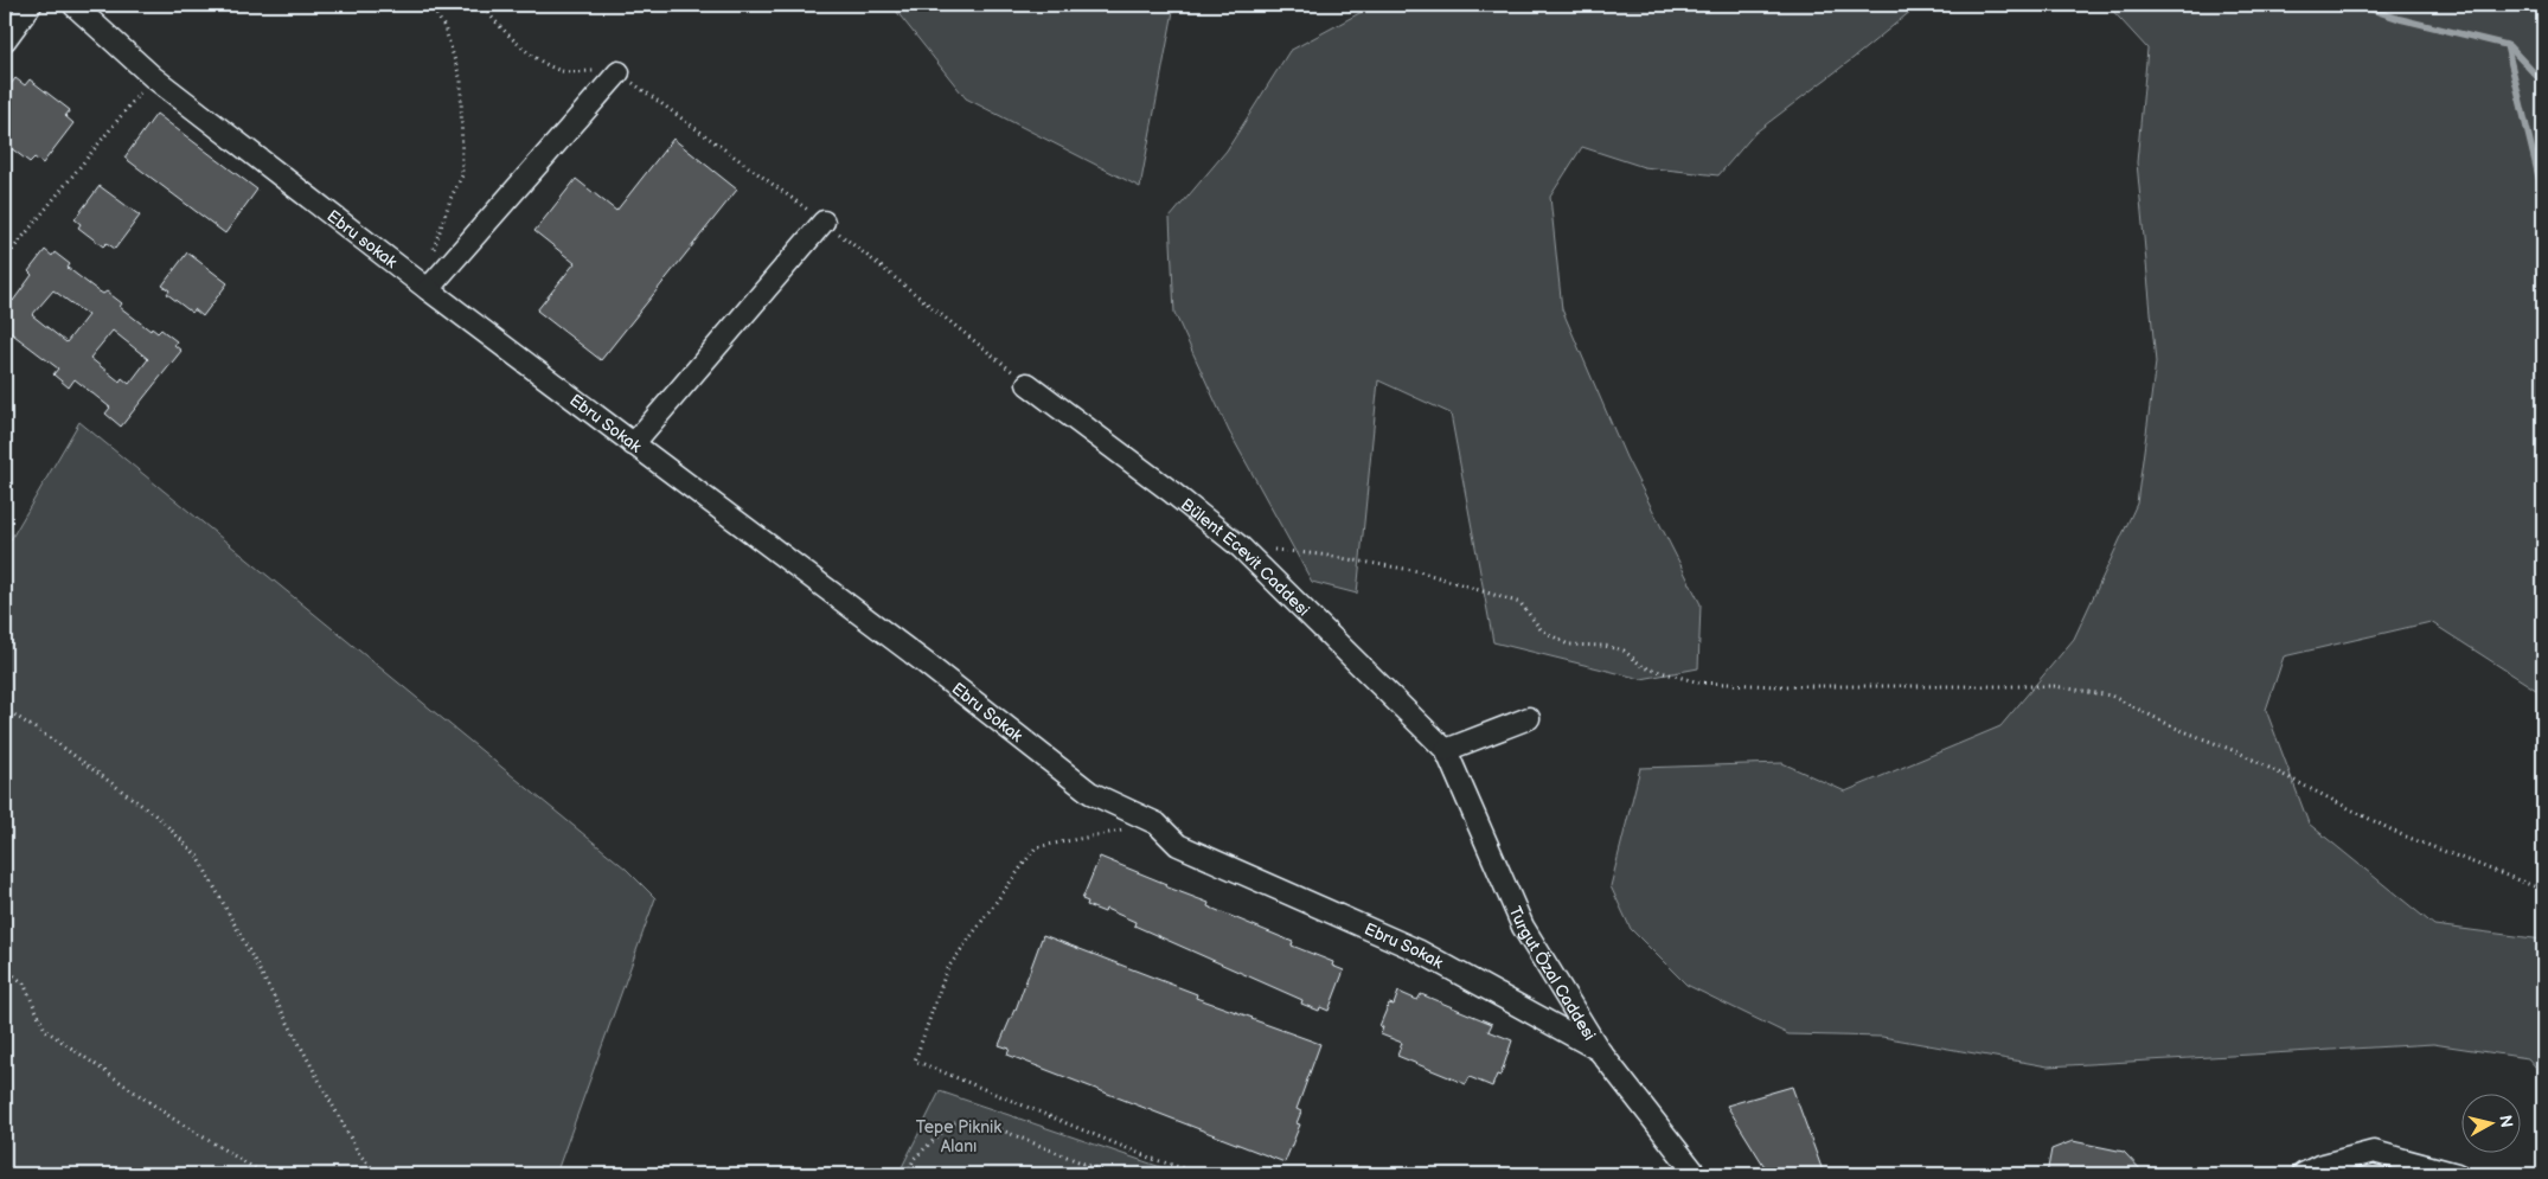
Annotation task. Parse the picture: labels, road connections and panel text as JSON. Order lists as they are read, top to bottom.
{
  "streets": {
    "street": [
      "Ebru sokak",
      "Ebru Sokak",
      "Bülent Ecevit Caddesi",
      "Turgut Özal Caddesi"
    ]
  },
  "crossings": [
    ["Ebru sokak", "Ebru Sokak"],
    ["Ebru Sokak", "Turgut Özal Caddesi"],
    ["Bülent Ecevit Caddesi", "Turgut Özal Caddesi"]
  ],
  "parks": ["Tepe Piknik Alanı"],
  "north": "right"
}
